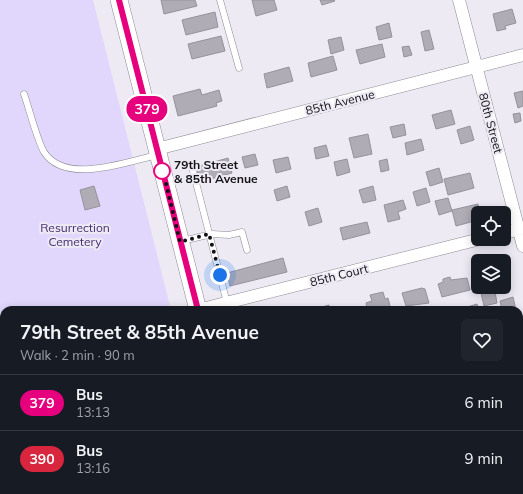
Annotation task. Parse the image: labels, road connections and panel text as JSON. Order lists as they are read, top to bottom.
{
  "streets": {
    "street": ["85th Avenue", "80th Street", "85th Court"]
  },
  "crossings": [
    ["85th Avenue", "80th Street"]
  ],
  "parks": ["Resurrection Cemetery"],
  "places": ["79th Street & 85th Avenue"],
  "lines": ["bus line 379"],
  "page": {
    "on_map": "379",
    "heading": ["79th Street & 85th Avenue", "Walk · 2 min · 90 m"],
    "list": [
      {
        "mark": "379",
        "name": "Bus",
        "note": "13:13",
        "value": "6 min"
      },
      {
        "mark": "390",
        "name": "Bus",
        "note": "13:16",
        "value": "9 min"
      }
    ]
  }
}
